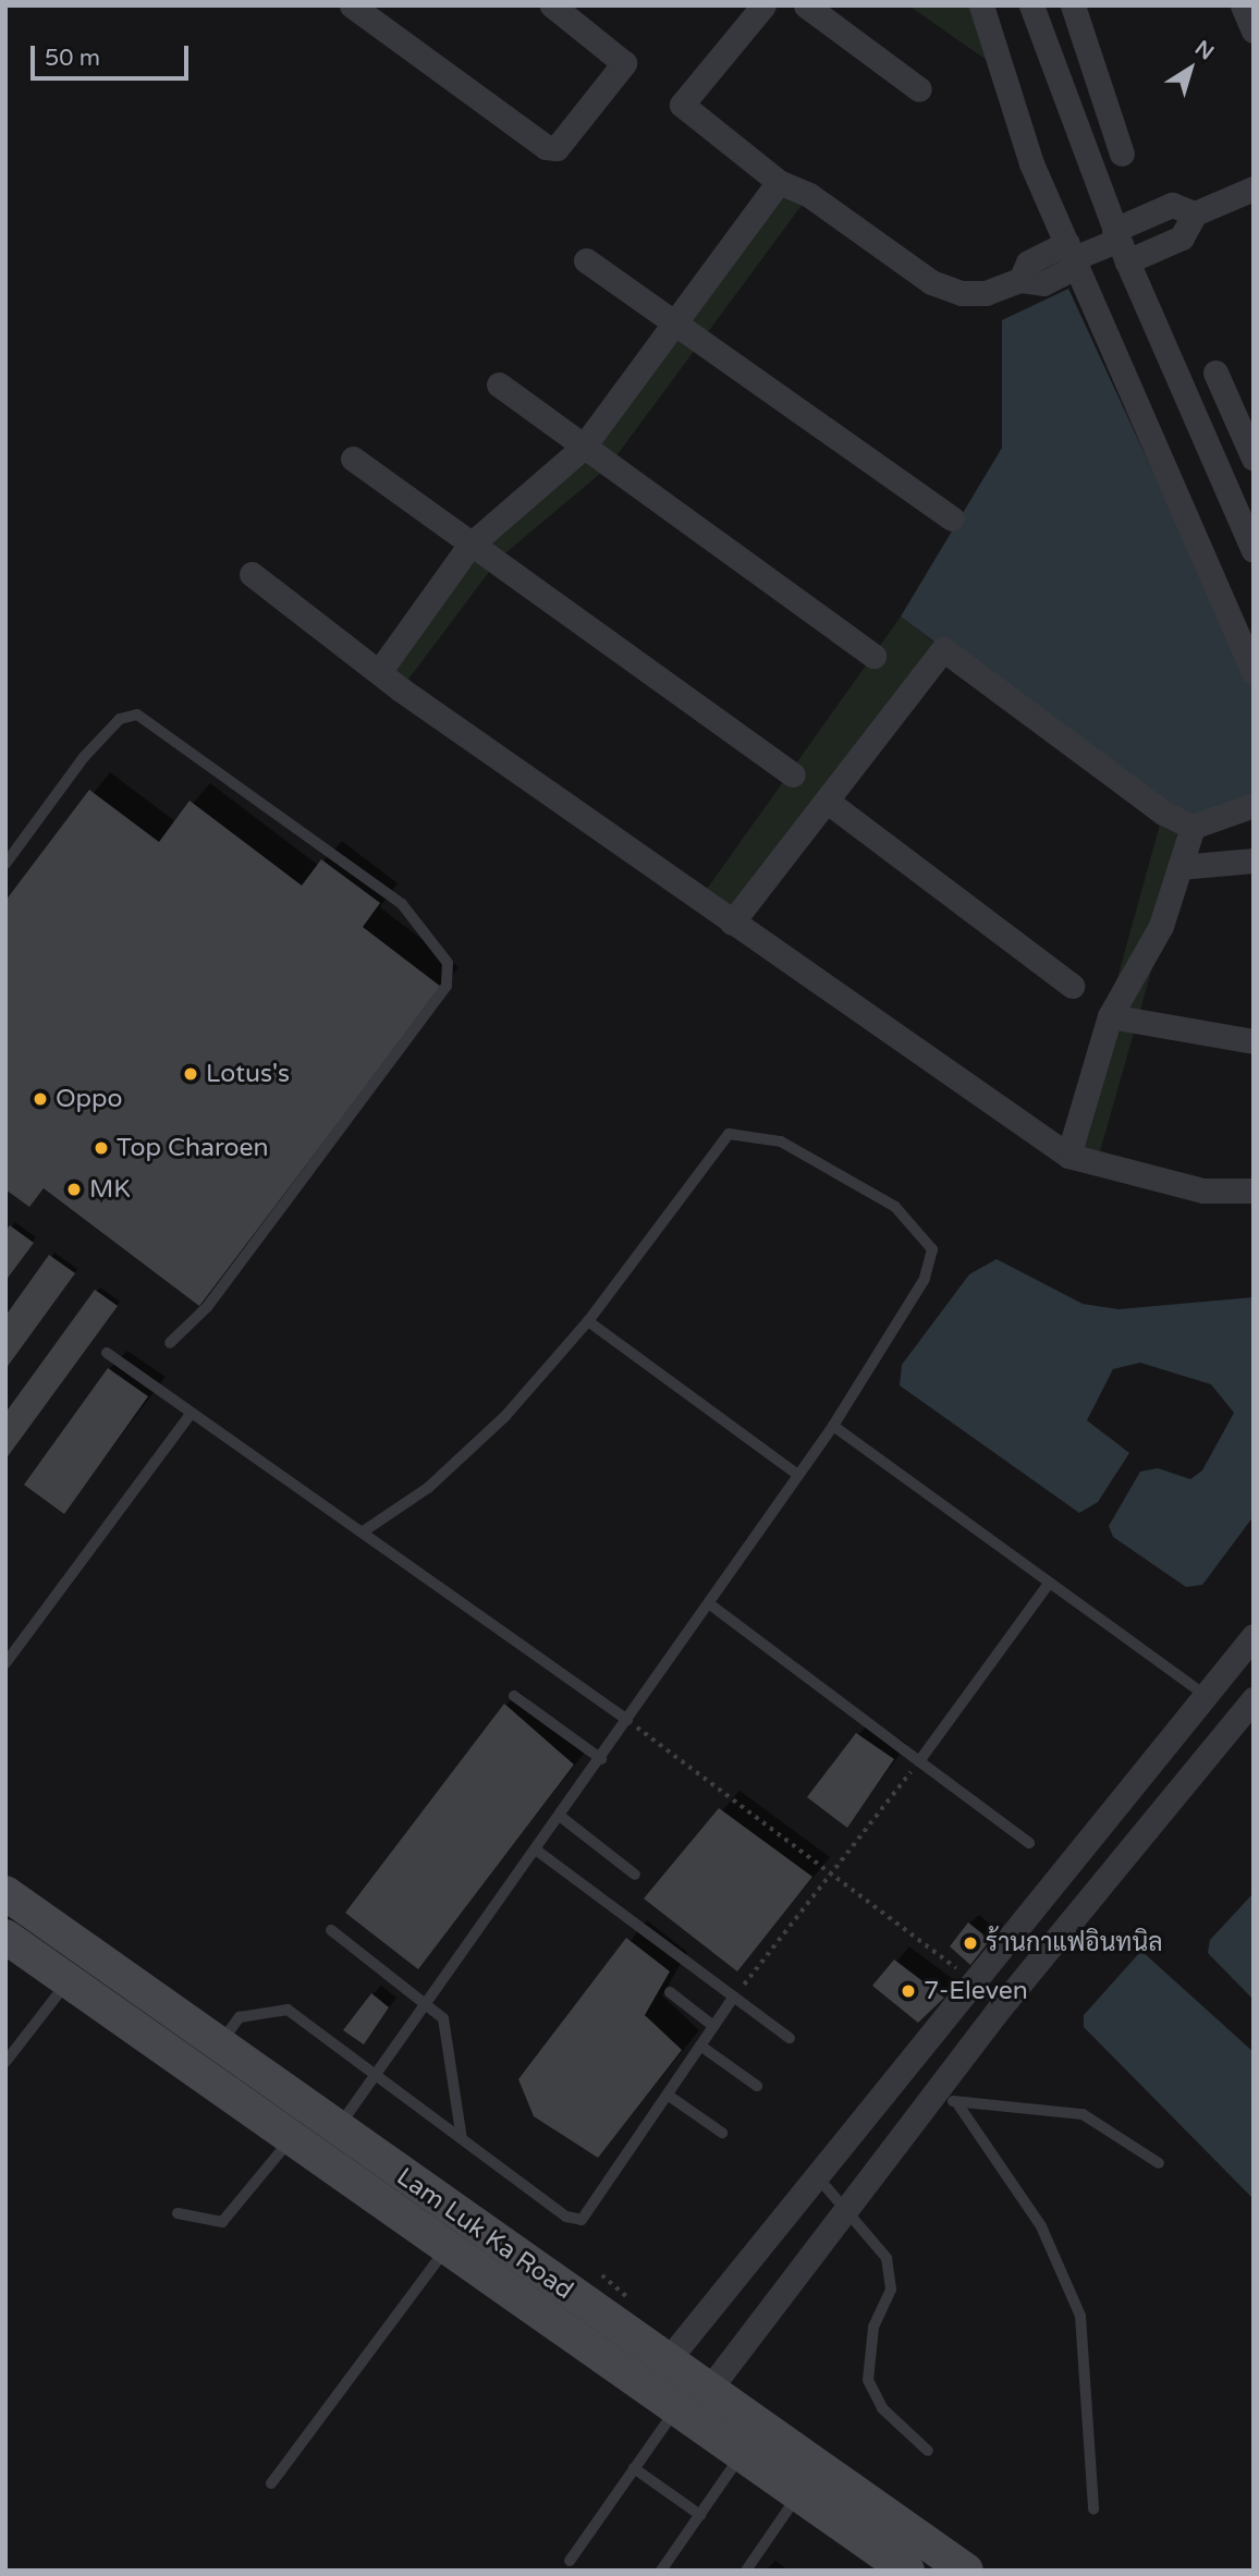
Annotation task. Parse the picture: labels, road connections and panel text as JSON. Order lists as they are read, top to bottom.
{
  "streets": {
    "main road": ["Lam Luk Ka Road"]
  },
  "places": [
    "Lotus's",
    "Oppo",
    "Top Charoen",
    "MK",
    "ร้านกาแฟอินทนิล",
    "7-Eleven"
  ],
  "scale_bar": "50 m",
  "north": "top right"
}
